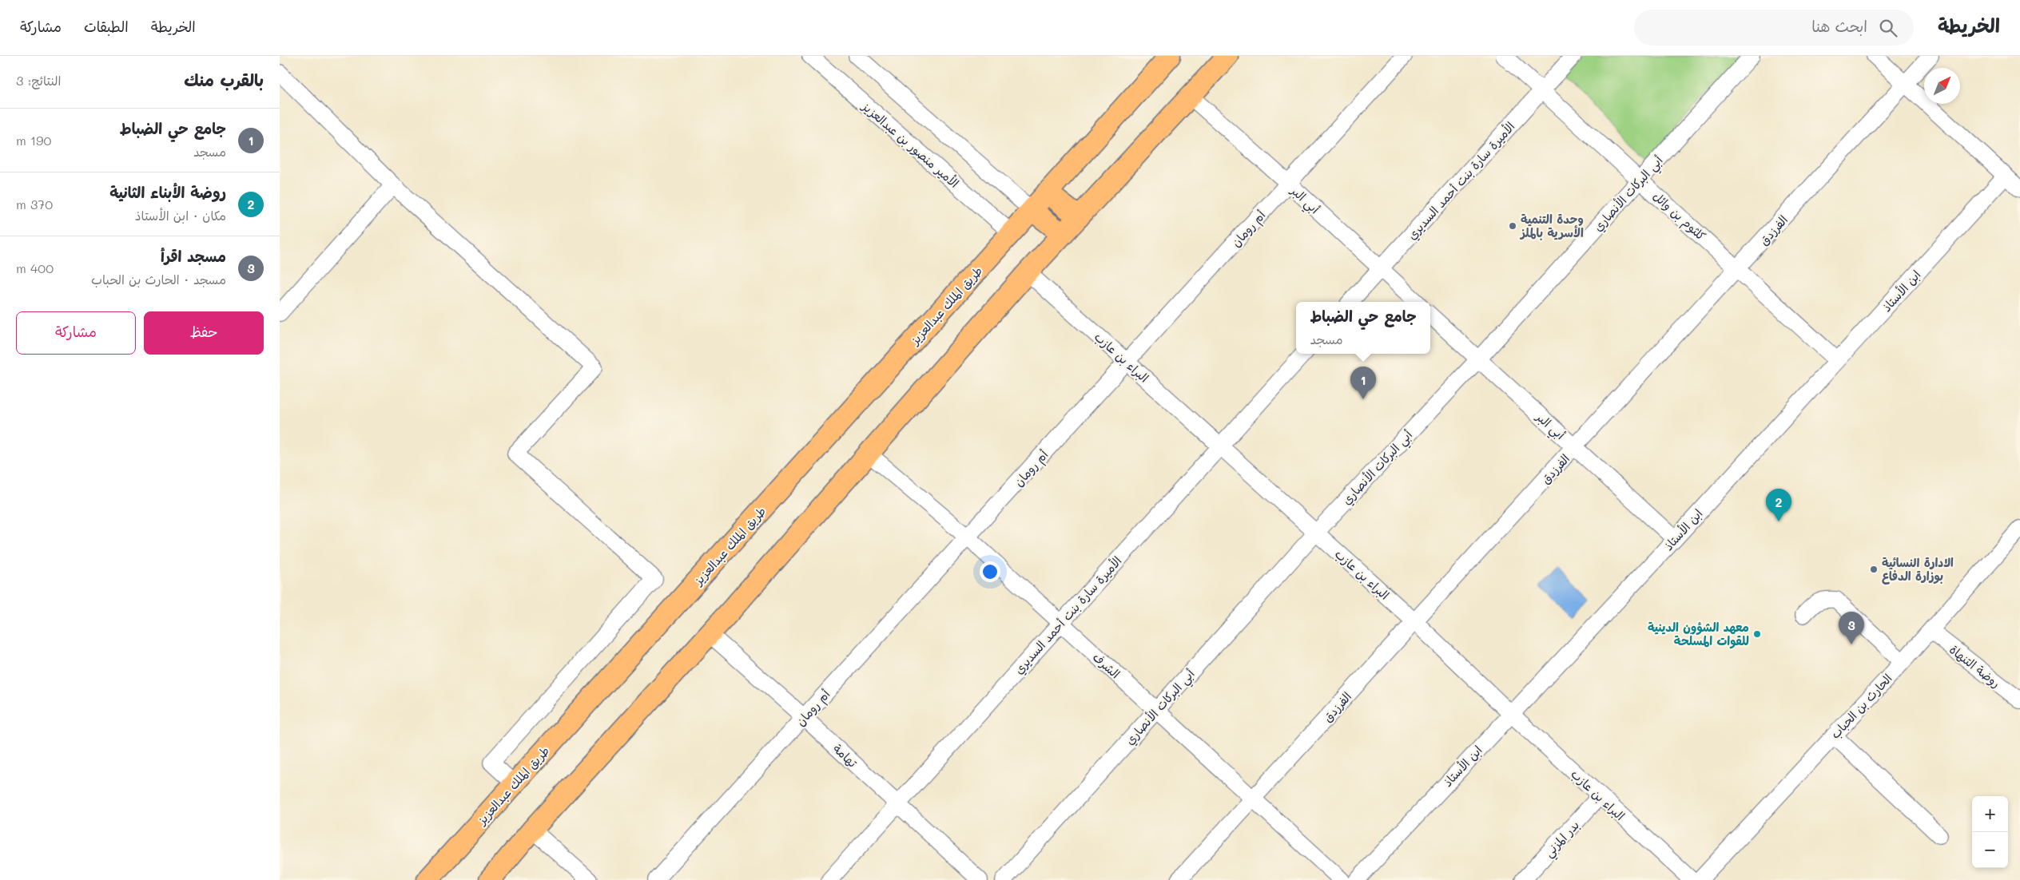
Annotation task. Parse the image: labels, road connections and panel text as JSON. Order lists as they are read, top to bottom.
{
  "streets": {
    "main road": ["طريق الملك عبدالعزيز"],
    "street": [
      "الأمير منصور بن عبدالعزيز",
      "الأميرة سارة بنت أحمد السديري",
      "أبي البركات الأنصاري",
      "أبي البر",
      "كلثوم بن وائل",
      "أم رومان",
      "الفرزدق",
      "ابن الأستاذ",
      "البراء بن عازب",
      "الشرف",
      "روضة التنهاة",
      "الحارث بن الحباب",
      "تهامة",
      "بدر المزني"
    ]
  },
  "crossings": [
    ["الأمير منصور بن عبدالعزيز", "طريق الملك عبدالعزيز"],
    ["الأميرة سارة بنت أحمد السديري", "أبي البر"],
    ["الأميرة سارة بنت أحمد السديري", "كلثوم بن وائل"],
    ["الأميرة سارة بنت أحمد السديري", "البراء بن عازب"],
    ["الأميرة سارة بنت أحمد السديري", "الشرف"],
    ["الأميرة سارة بنت أحمد السديري", "تهامة"],
    ["أبي البركات الأنصاري", "أبي البر"],
    ["أبي البركات الأنصاري", "كلثوم بن وائل"],
    ["أبي البركات الأنصاري", "البراء بن عازب"],
    ["أبي البركات الأنصاري", "الشرف"],
    ["أبي البر", "أم رومان"],
    ["أبي البر", "الفرزدق"],
    ["أبي البر", "ابن الأستاذ"],
    ["كلثوم بن وائل", "الفرزدق"],
    ["كلثوم بن وائل", "ابن الأستاذ"],
    ["أم رومان", "البراء بن عازب"],
    ["أم رومان", "الشرف"],
    ["أم رومان", "تهامة"],
    ["الفرزدق", "البراء بن عازب"],
    ["الفرزدق", "الشرف"],
    ["ابن الأستاذ", "البراء بن عازب"],
    ["البراء بن عازب", "بدر المزني"],
    ["روضة التنهاة", "الحارث بن الحباب"]
  ],
  "places": ["وحدة التنمية الأسرية بالملز", "الادارة النسائية بوزارة الدفاع", "معهد الشؤون الدينية للقوات المسلحة"],
  "north": "top right",
  "page": {
    "header": "الخريطة",
    "search": "ابحث هنا",
    "nav": ["الخريطة", "الطبقات", "مشاركة"],
    "heading": ["بالقرب منك", "النتائج: 3"],
    "list": [
      {
        "mark": "1",
        "name": "جامع حي الضباط",
        "note": "مسجد",
        "value": "190 m"
      },
      {
        "mark": "2",
        "name": "روضة الأبناء الثانية",
        "note": "مكان · ابن الأستاذ",
        "value": "370 m"
      },
      {
        "mark": "3",
        "name": "مسجد اقرأ",
        "note": "مسجد · الحارث بن الحباب",
        "value": "400 m"
      }
    ],
    "buttons": ["حفظ", "مشاركة"],
    "popup": ["جامع حي الضباط", "مسجد"],
    "pins": ["1", "2", "3"],
    "map_buttons": ["+", "−"]
  }
}
